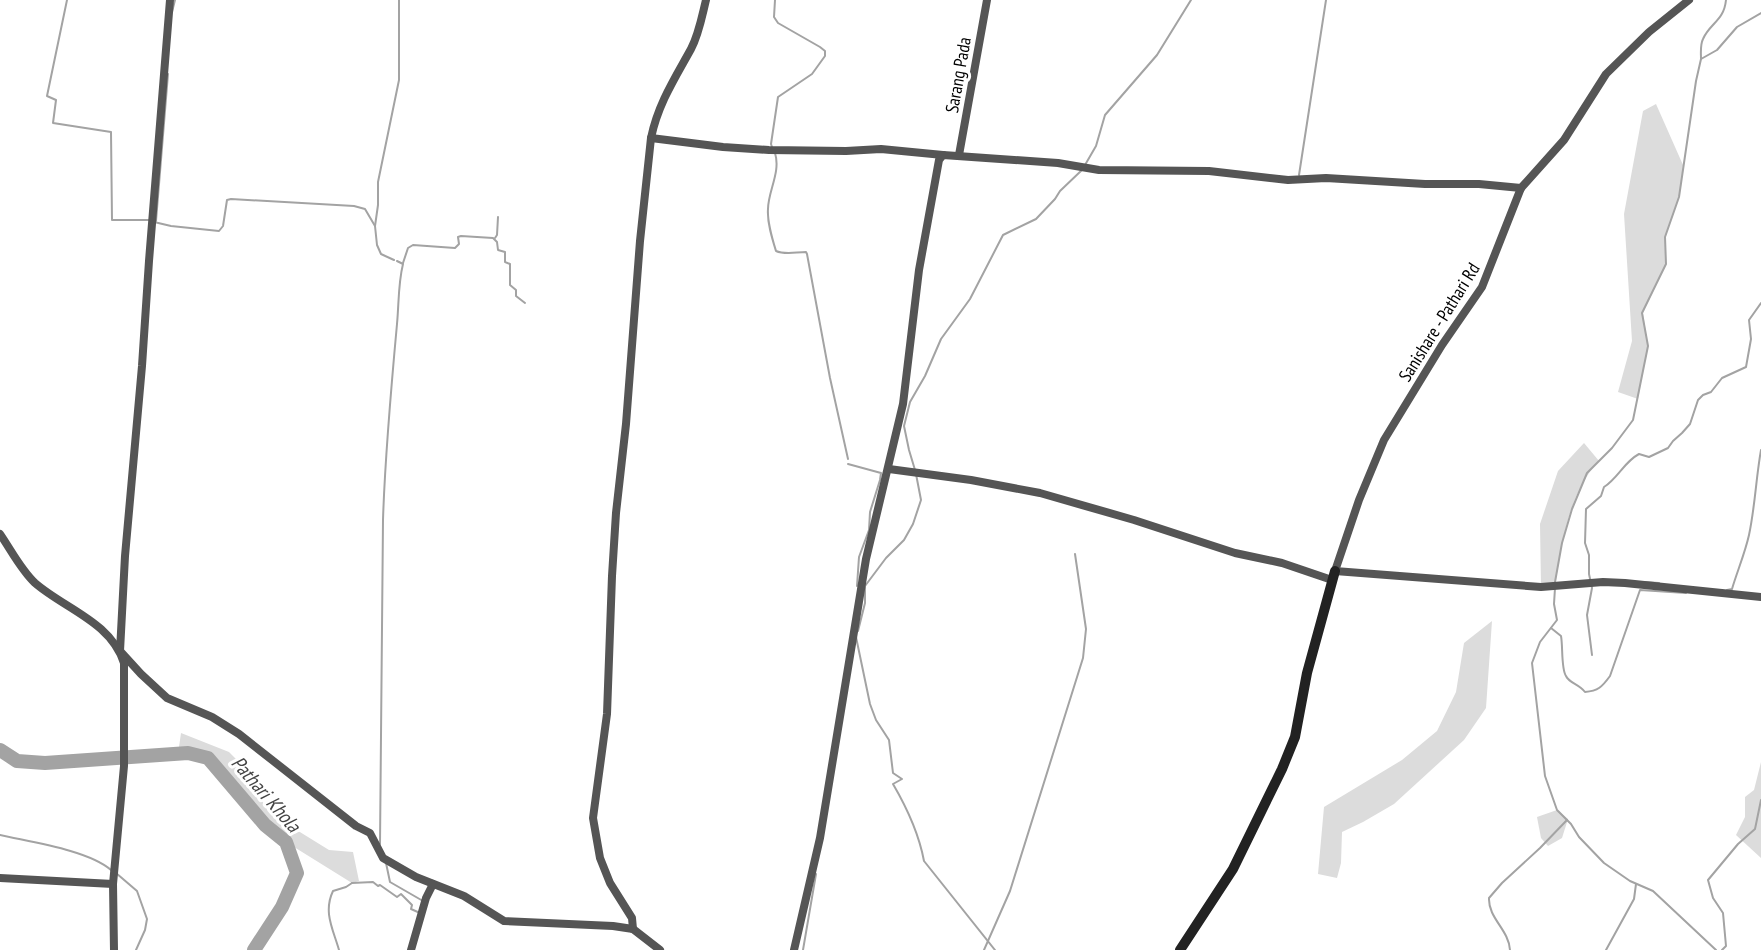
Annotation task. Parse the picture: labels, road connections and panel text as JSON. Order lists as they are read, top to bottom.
{
  "streets": {
    "street": ["Sarang Pada", "Sanishare - Pathari Rd"]
  },
  "water": ["Pathari Khola"]
}
